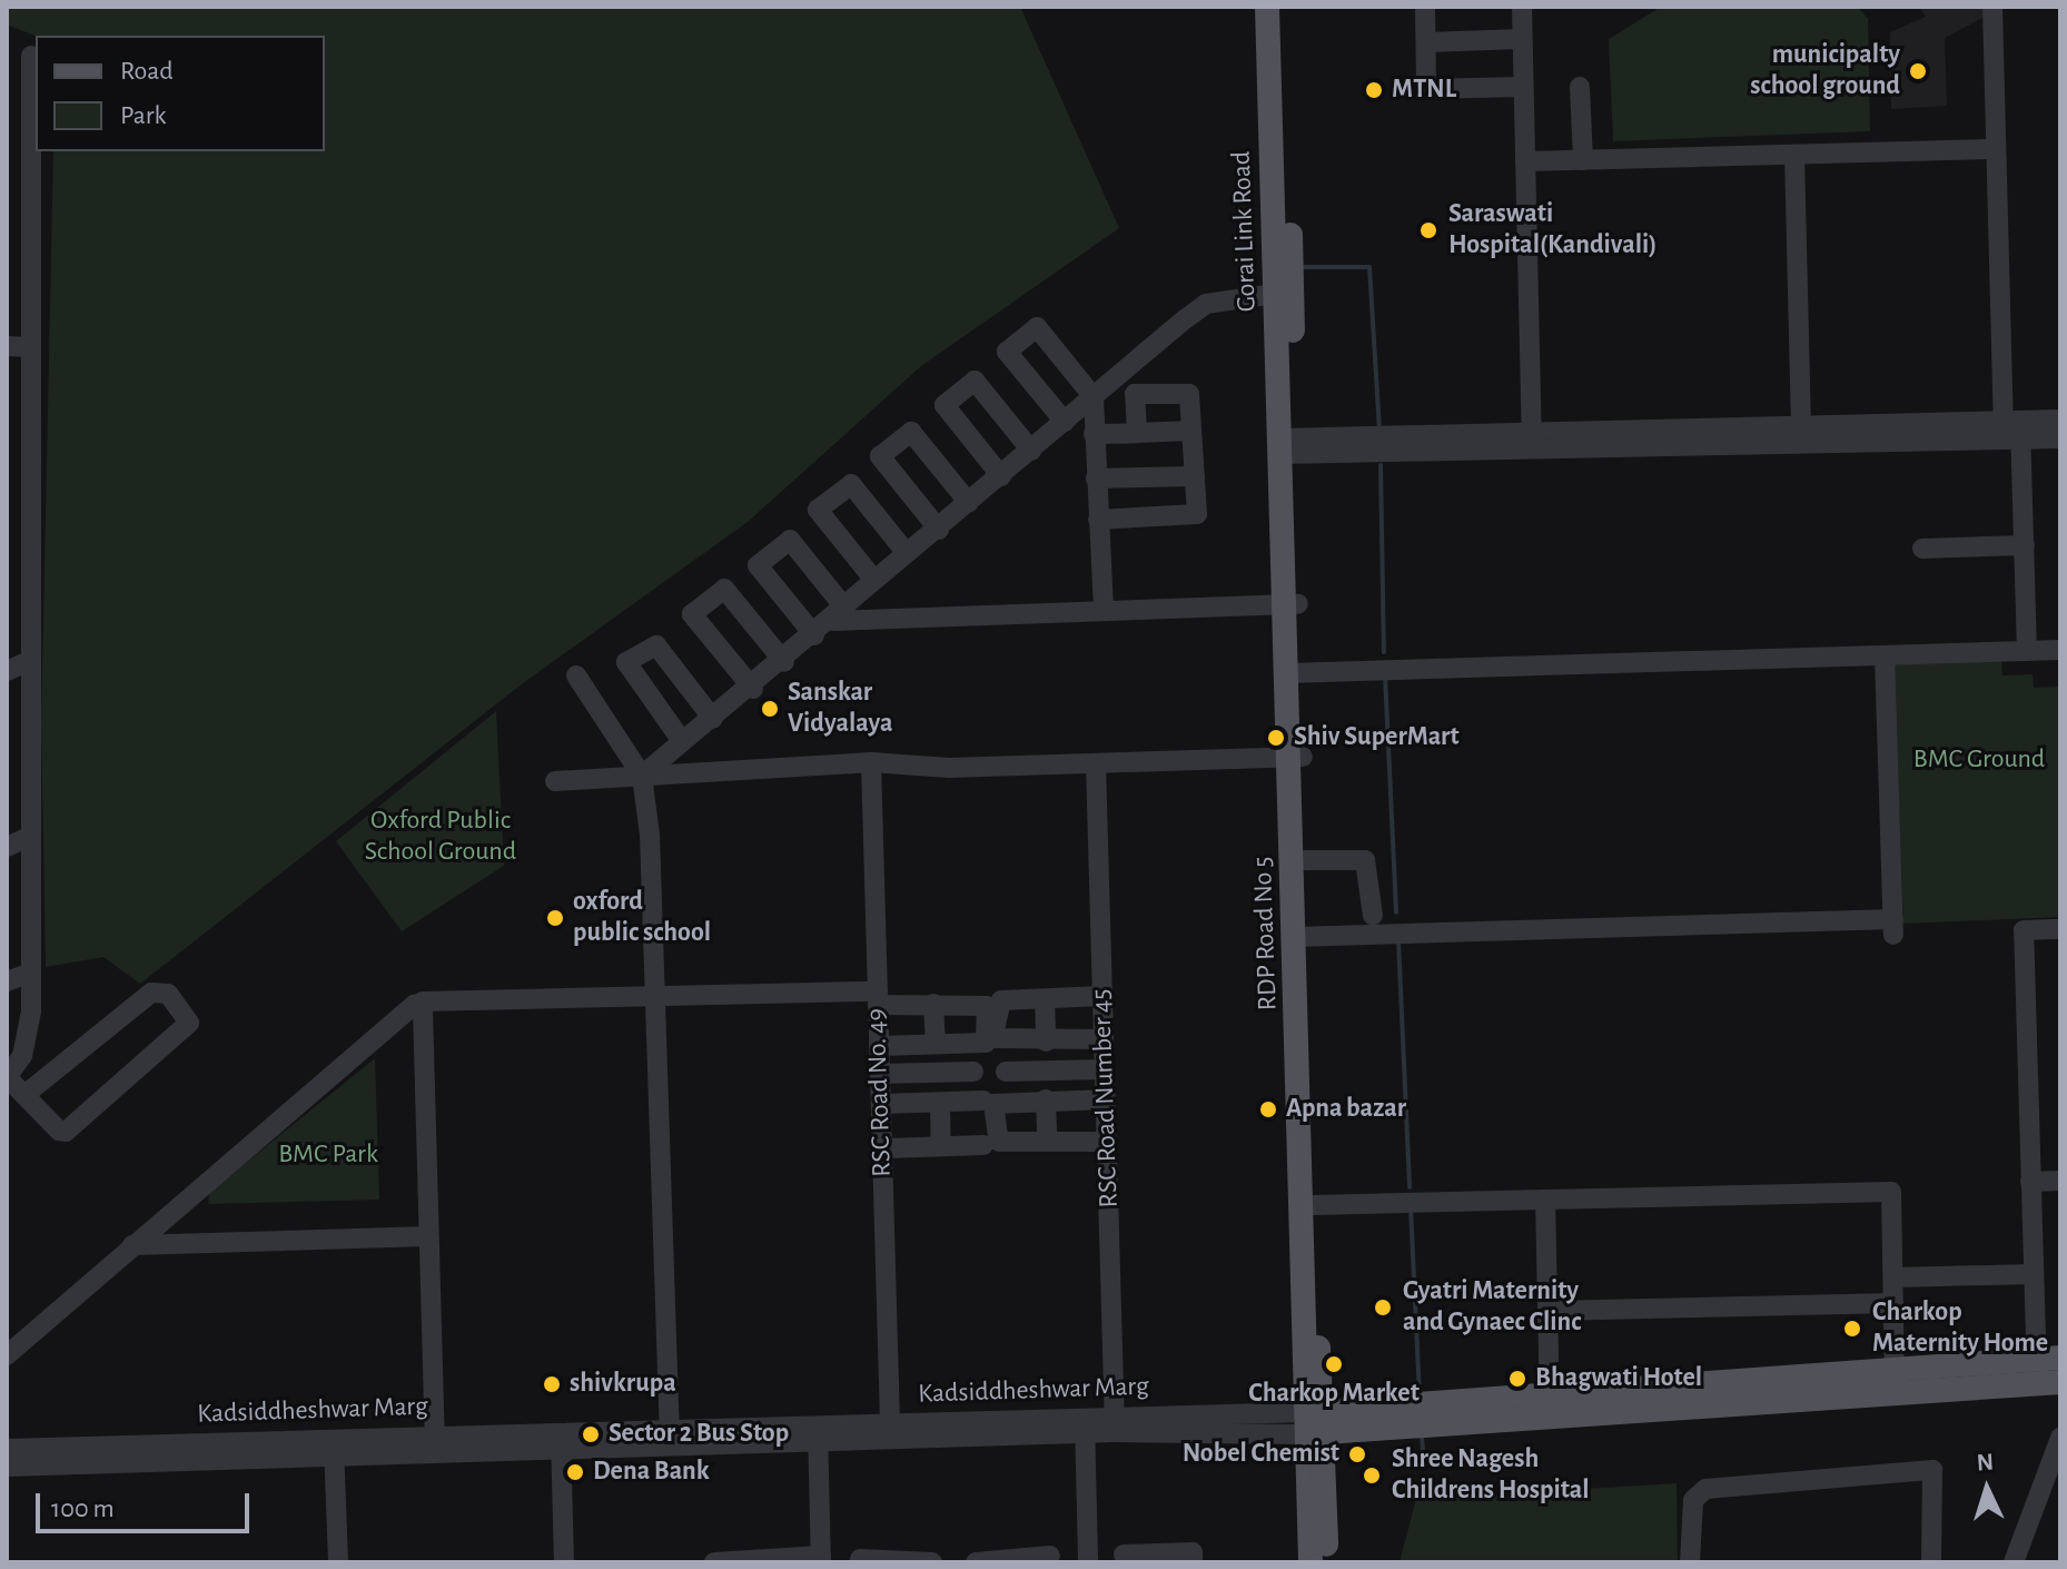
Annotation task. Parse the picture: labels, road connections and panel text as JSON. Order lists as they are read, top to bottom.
{
  "streets": {
    "main road": ["Gorai Link Road", "RDP Road No 5", "Kadsiddheshwar Marg"],
    "street": ["RSC Road No. 49", "RSC Road Number 45"]
  },
  "crossings": [
    ["Gorai Link Road", "RDP Road No 5"],
    ["RDP Road No 5", "Kadsiddheshwar Marg"],
    ["RSC Road No. 49", "Kadsiddheshwar Marg"],
    ["RSC Road Number 45", "Kadsiddheshwar Marg"]
  ],
  "parks": ["BMC Ground", "Oxford Public School Ground", "BMC Park"],
  "places": [
    "municipalty school ground",
    "MTNL",
    "Saraswati Hospital(Kandivali)",
    "Sanskar Vidyalaya",
    "Shiv SuperMart",
    "oxford public school",
    "Apna bazar",
    "Gyatri Maternity and Gynaec Clinc",
    "Charkop Maternity Home",
    "Charkop Market",
    "Bhagwati Hotel",
    "shivkrupa",
    "Sector 2 Bus Stop",
    "Nobel Chemist",
    "Dena Bank",
    "Shree Nagesh Childrens Hospital"
  ],
  "legend": ["Road", "Park"],
  "scale_bar": "100 m",
  "north": "top"
}
